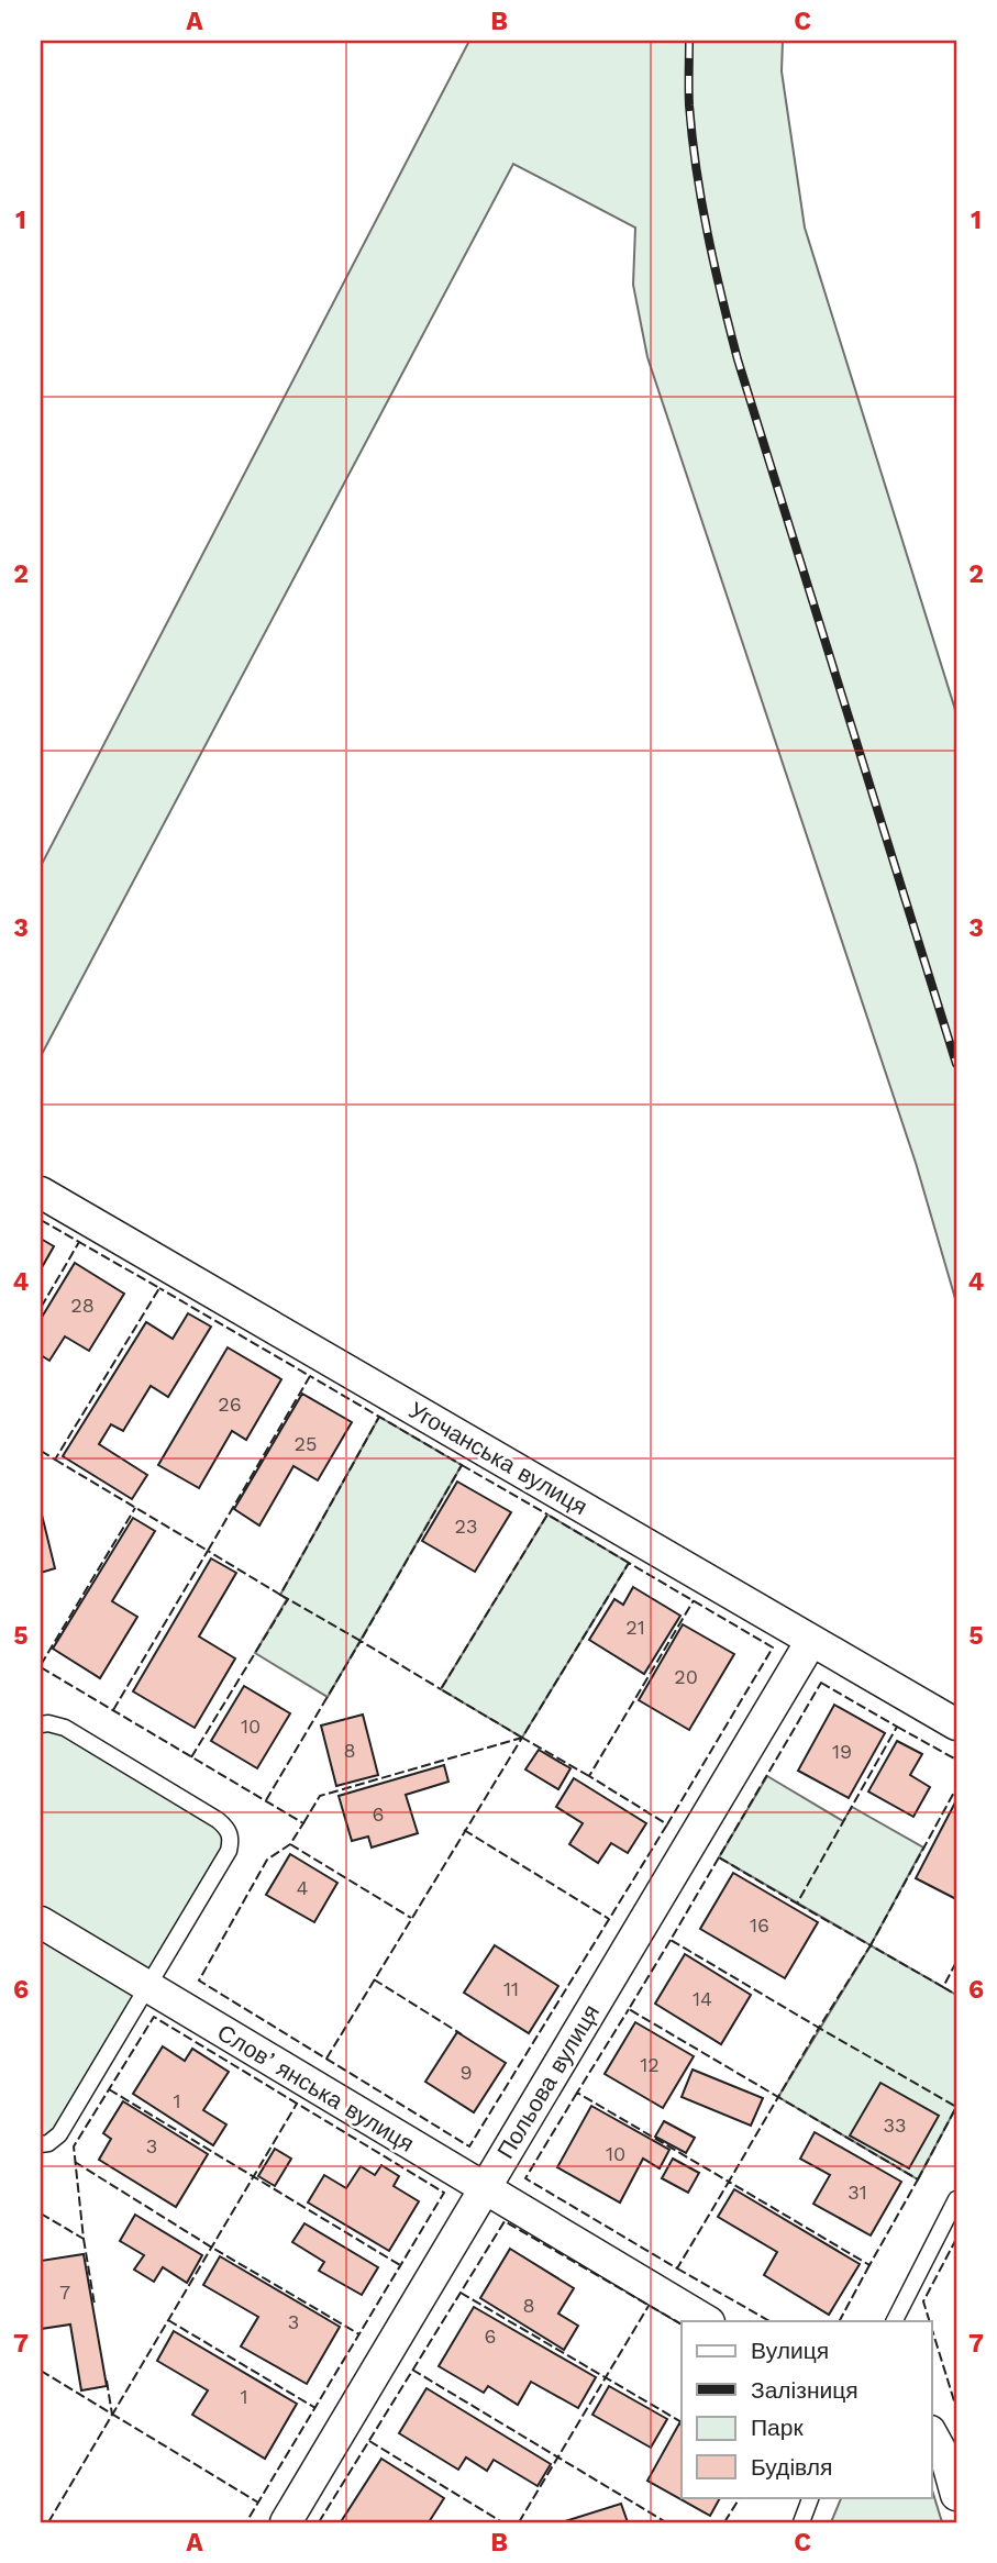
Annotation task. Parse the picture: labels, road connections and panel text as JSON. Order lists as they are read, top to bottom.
{
  "streets": {
    "street": ["Угочанська вулиця", "Польова вулиця", "Словʼянська вулиця"]
  },
  "crossings": [
    ["Угочанська вулиця", "Польова вулиця"],
    ["Польова вулиця", "Словʼянська вулиця"]
  ],
  "house_numbers": [
    "28",
    "26",
    "25",
    "23",
    "21",
    "20",
    "10",
    "8",
    "19",
    "6",
    "4",
    "16",
    "11",
    "14",
    "12",
    "9",
    "1",
    "33",
    "3",
    "10",
    "31",
    "7",
    "8",
    "3",
    "6",
    "1"
  ],
  "legend": [
    "Вулиця",
    "Залізниця",
    "Парк",
    "Будівля"
  ],
  "grid": {
    "columns": ["A", "B", "C"],
    "rows": [
      "1",
      "2",
      "3",
      "4",
      "5",
      "6",
      "7"
    ]
  }
}
